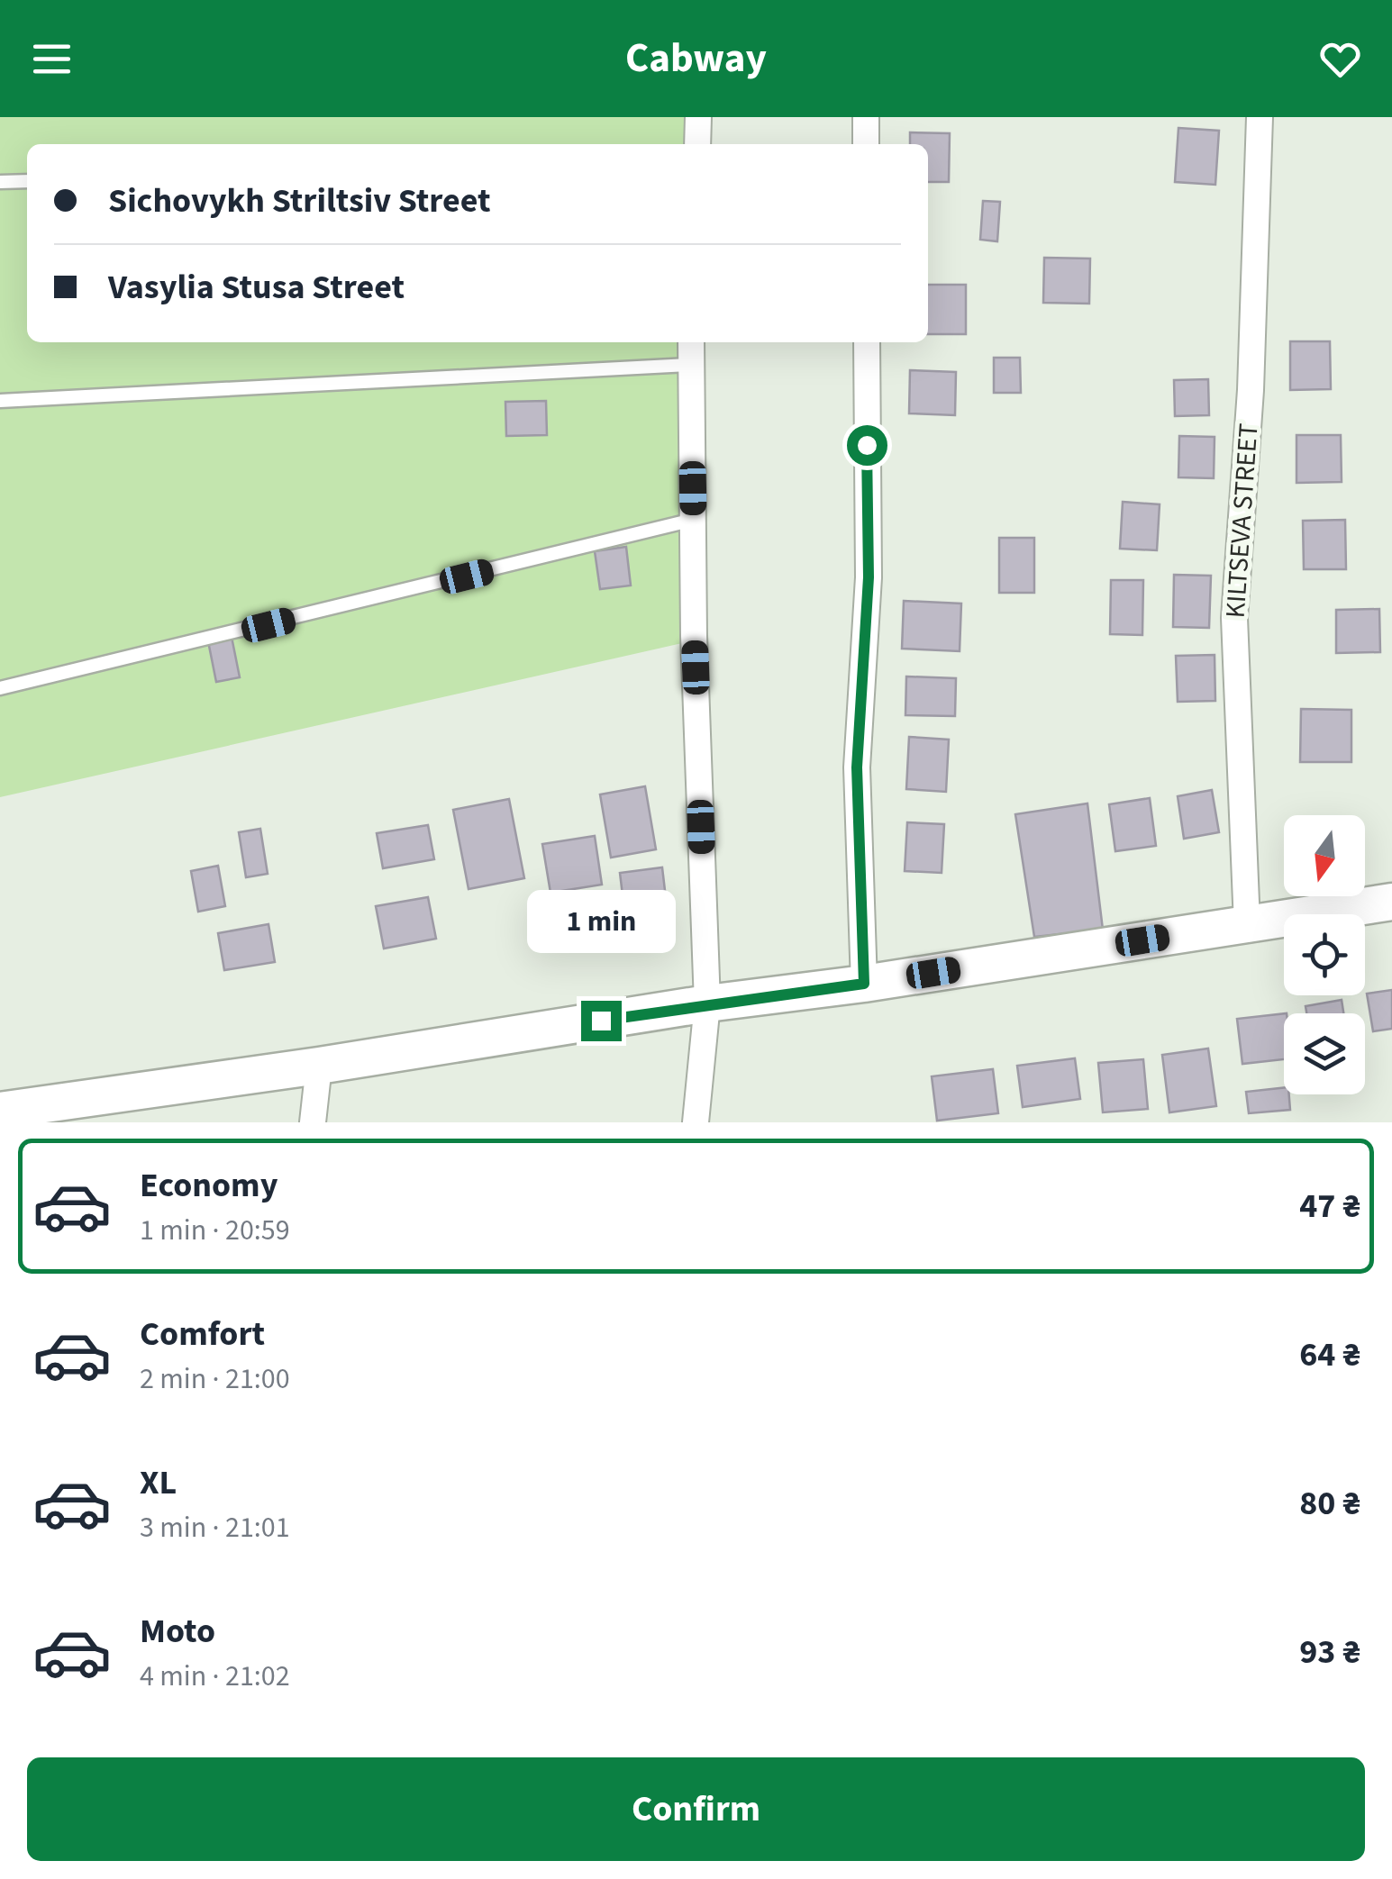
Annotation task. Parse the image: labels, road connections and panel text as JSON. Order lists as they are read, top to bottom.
{
  "streets": {
    "street": ["KILTSEVA STREET"]
  },
  "north": "bottom",
  "page": {
    "header": "Cabway",
    "banner": ["Sichovykh Striltsiv Street", "Vasylia Stusa Street"],
    "bubble": "1 min",
    "list": [
      {
        "name": "Economy",
        "note": "1 min · 20:59",
        "value": "47 ₴"
      },
      {
        "name": "Comfort",
        "note": "2 min · 21:00",
        "value": "64 ₴"
      },
      {
        "name": "XL",
        "note": "3 min · 21:01",
        "value": "80 ₴"
      },
      {
        "name": "Moto",
        "note": "4 min · 21:02",
        "value": "93 ₴"
      }
    ],
    "buttons": "Confirm"
  }
}
